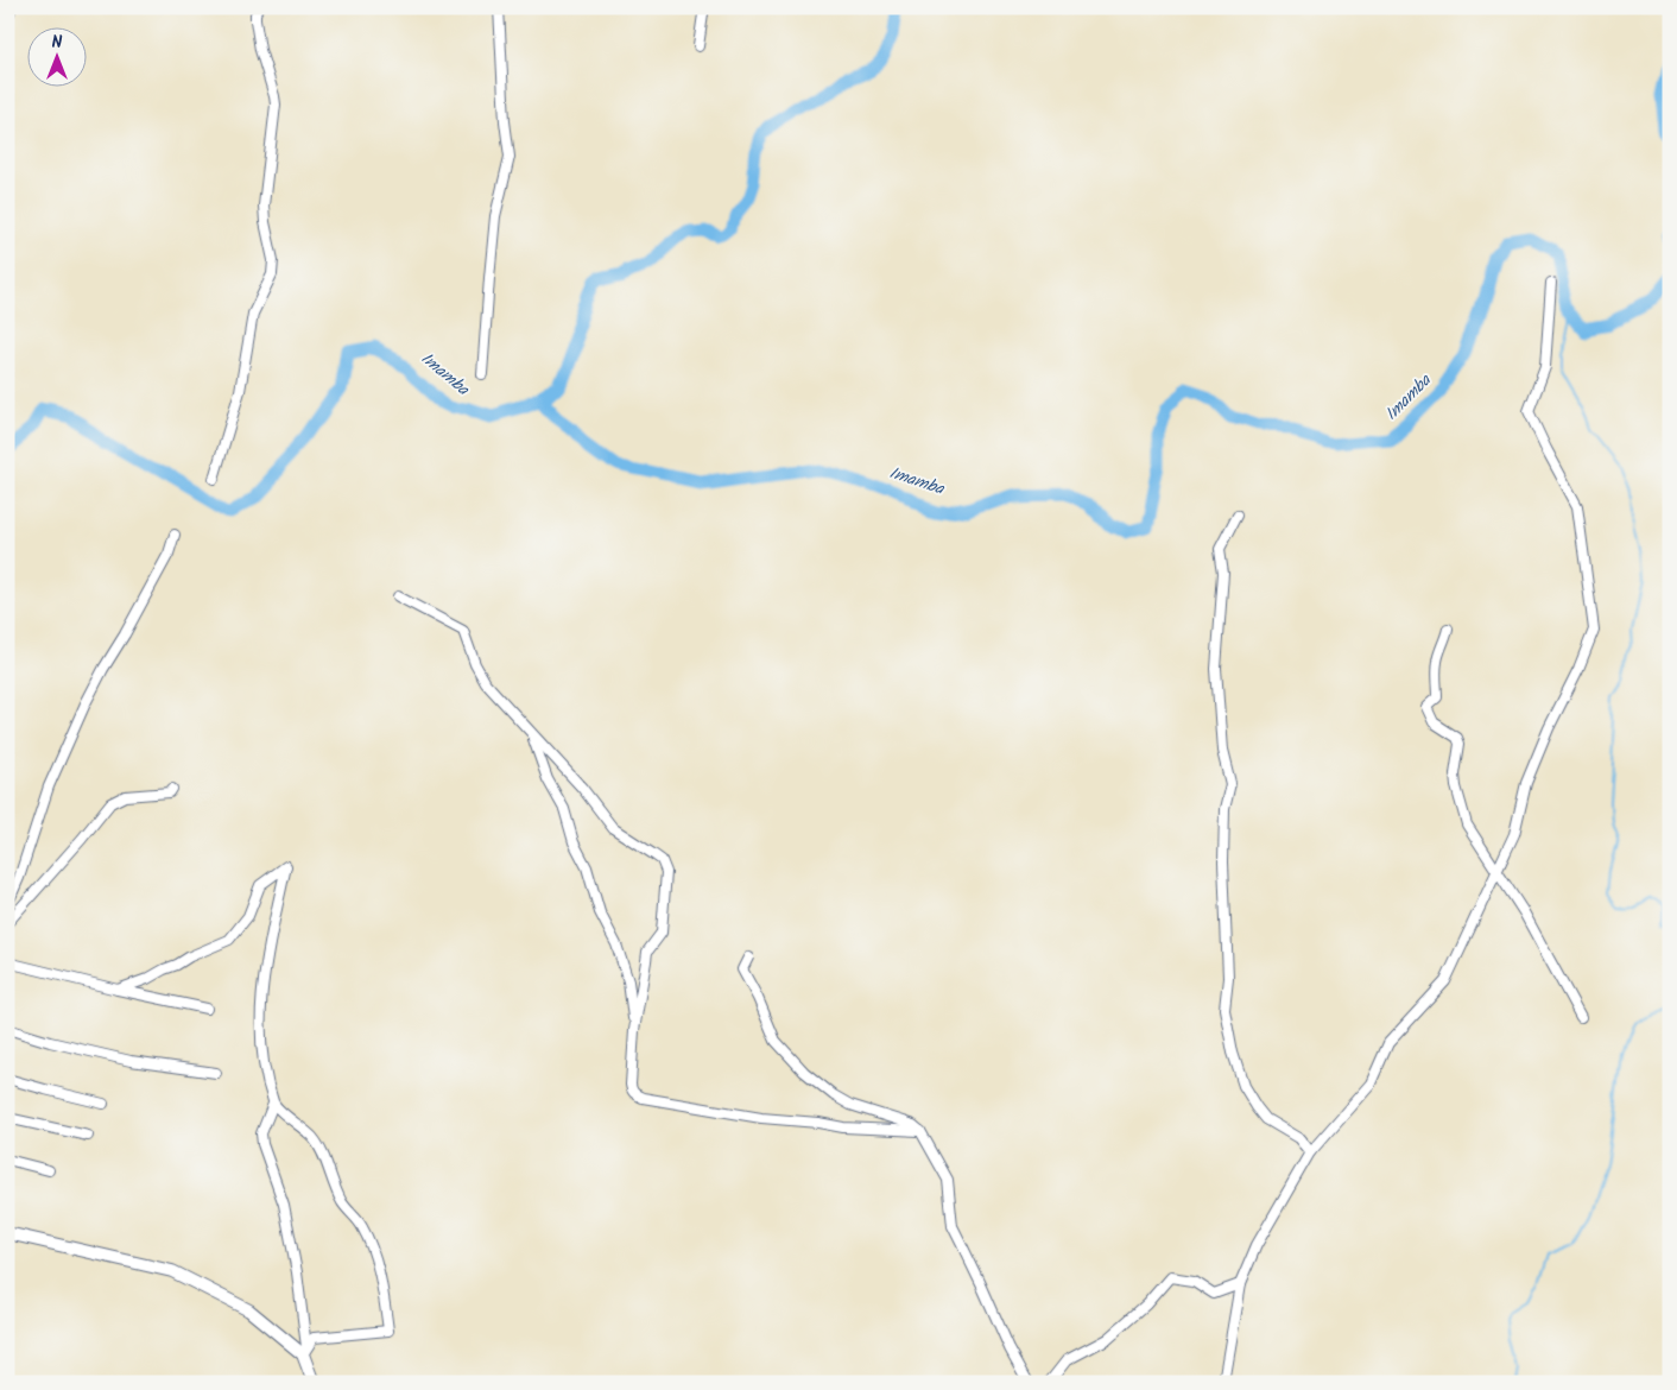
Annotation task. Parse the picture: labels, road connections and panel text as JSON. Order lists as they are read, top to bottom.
{
  "water": ["Imamba"],
  "north": "top"
}
